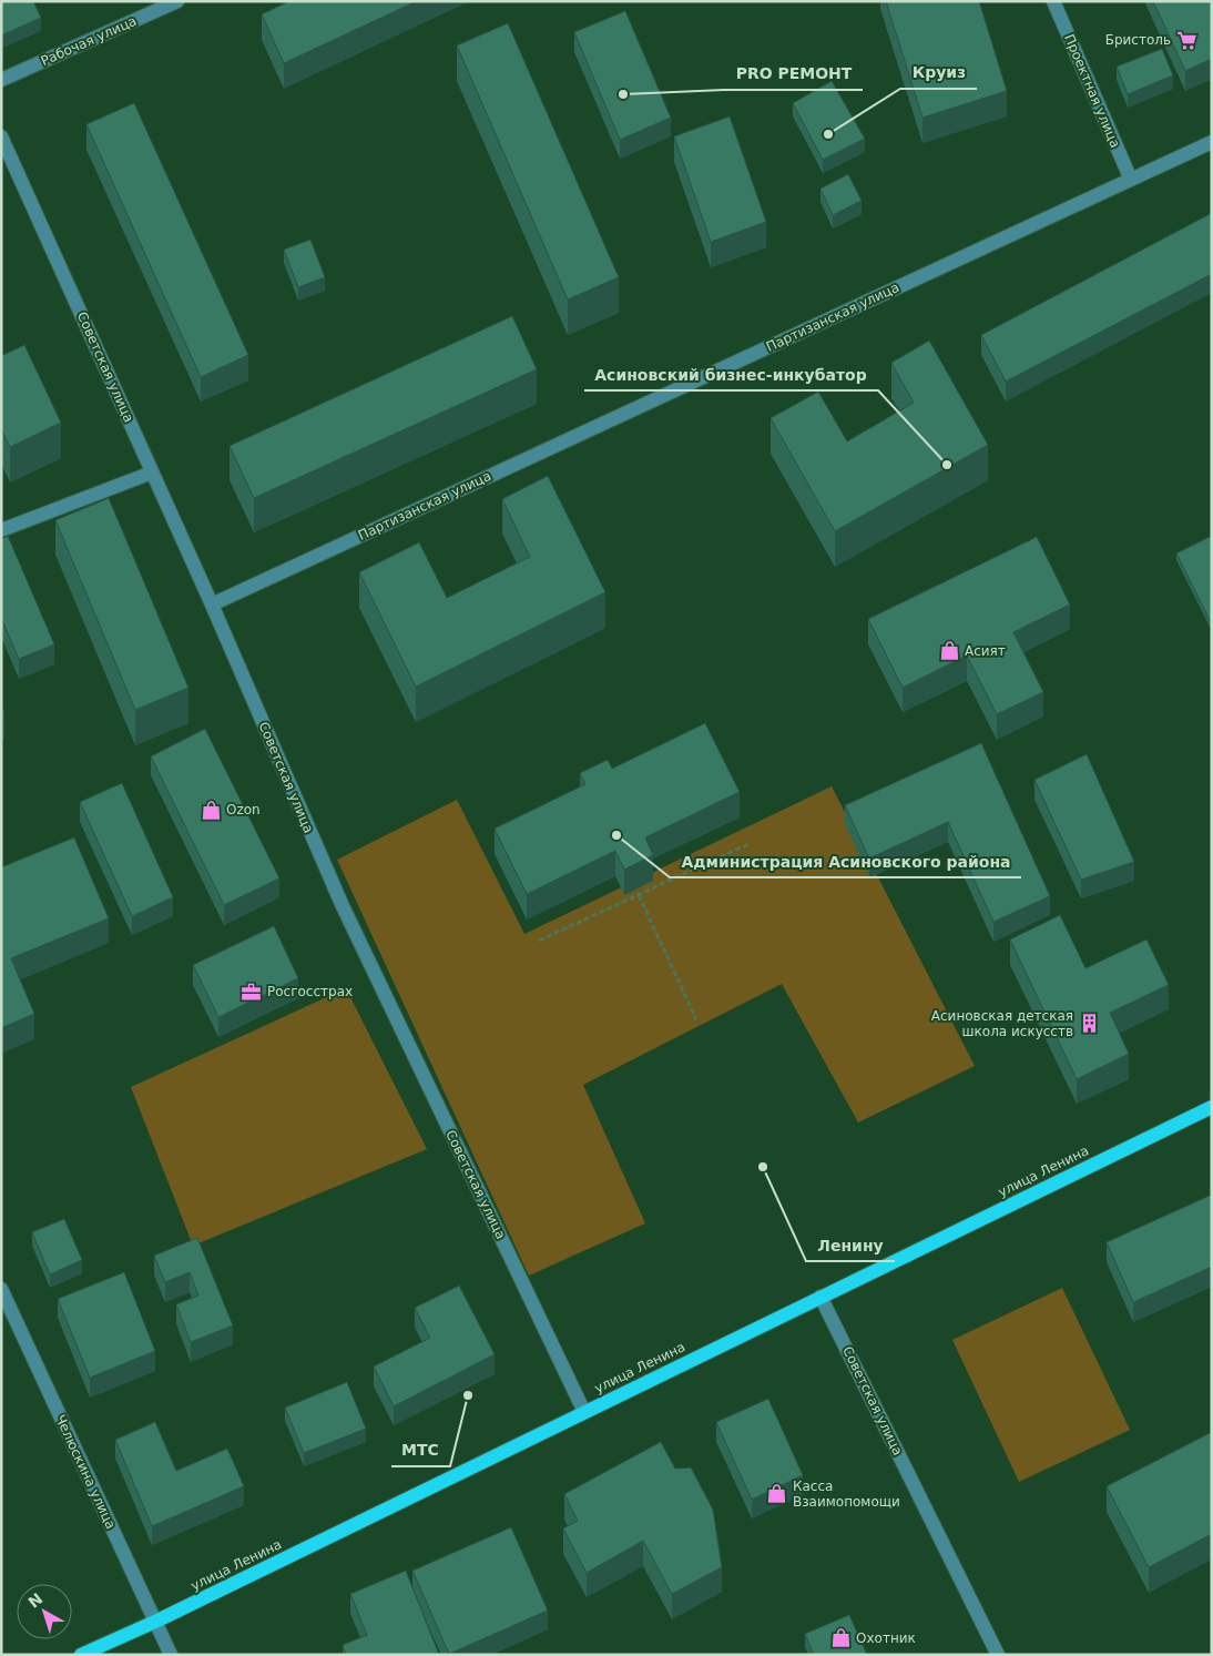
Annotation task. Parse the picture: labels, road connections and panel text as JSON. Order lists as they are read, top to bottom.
{
  "streets": {
    "main road": ["улица Ленина"],
    "street": [
      "Рабочая улица",
      "Проектная улица",
      "Партизанская улица",
      "Советская улица",
      "Челюскина улица"
    ]
  },
  "crossings": [
    ["Проектная улица", "Партизанская улица"],
    ["Партизанская улица", "Советская улица"],
    ["Советская улица", "улица Ленина"],
    ["улица Ленина", "Челюскина улица"]
  ],
  "places": {
    "supermarket": ["Бристоль"],
    "other": [
      "PRO РЕМОНТ",
      "Круиз",
      "Асиновский бизнес-инкубатор",
      "Администрация Асиновского района",
      "Ленину",
      "МТС"
    ],
    "shop": [
      "Асият",
      "Ozon",
      "Касса Взаимопомощи",
      "Охотник"
    ],
    "office": ["Росгосстрах"],
    "building": ["Асиновская детская школа искусств"]
  },
  "north": "top left"
}
